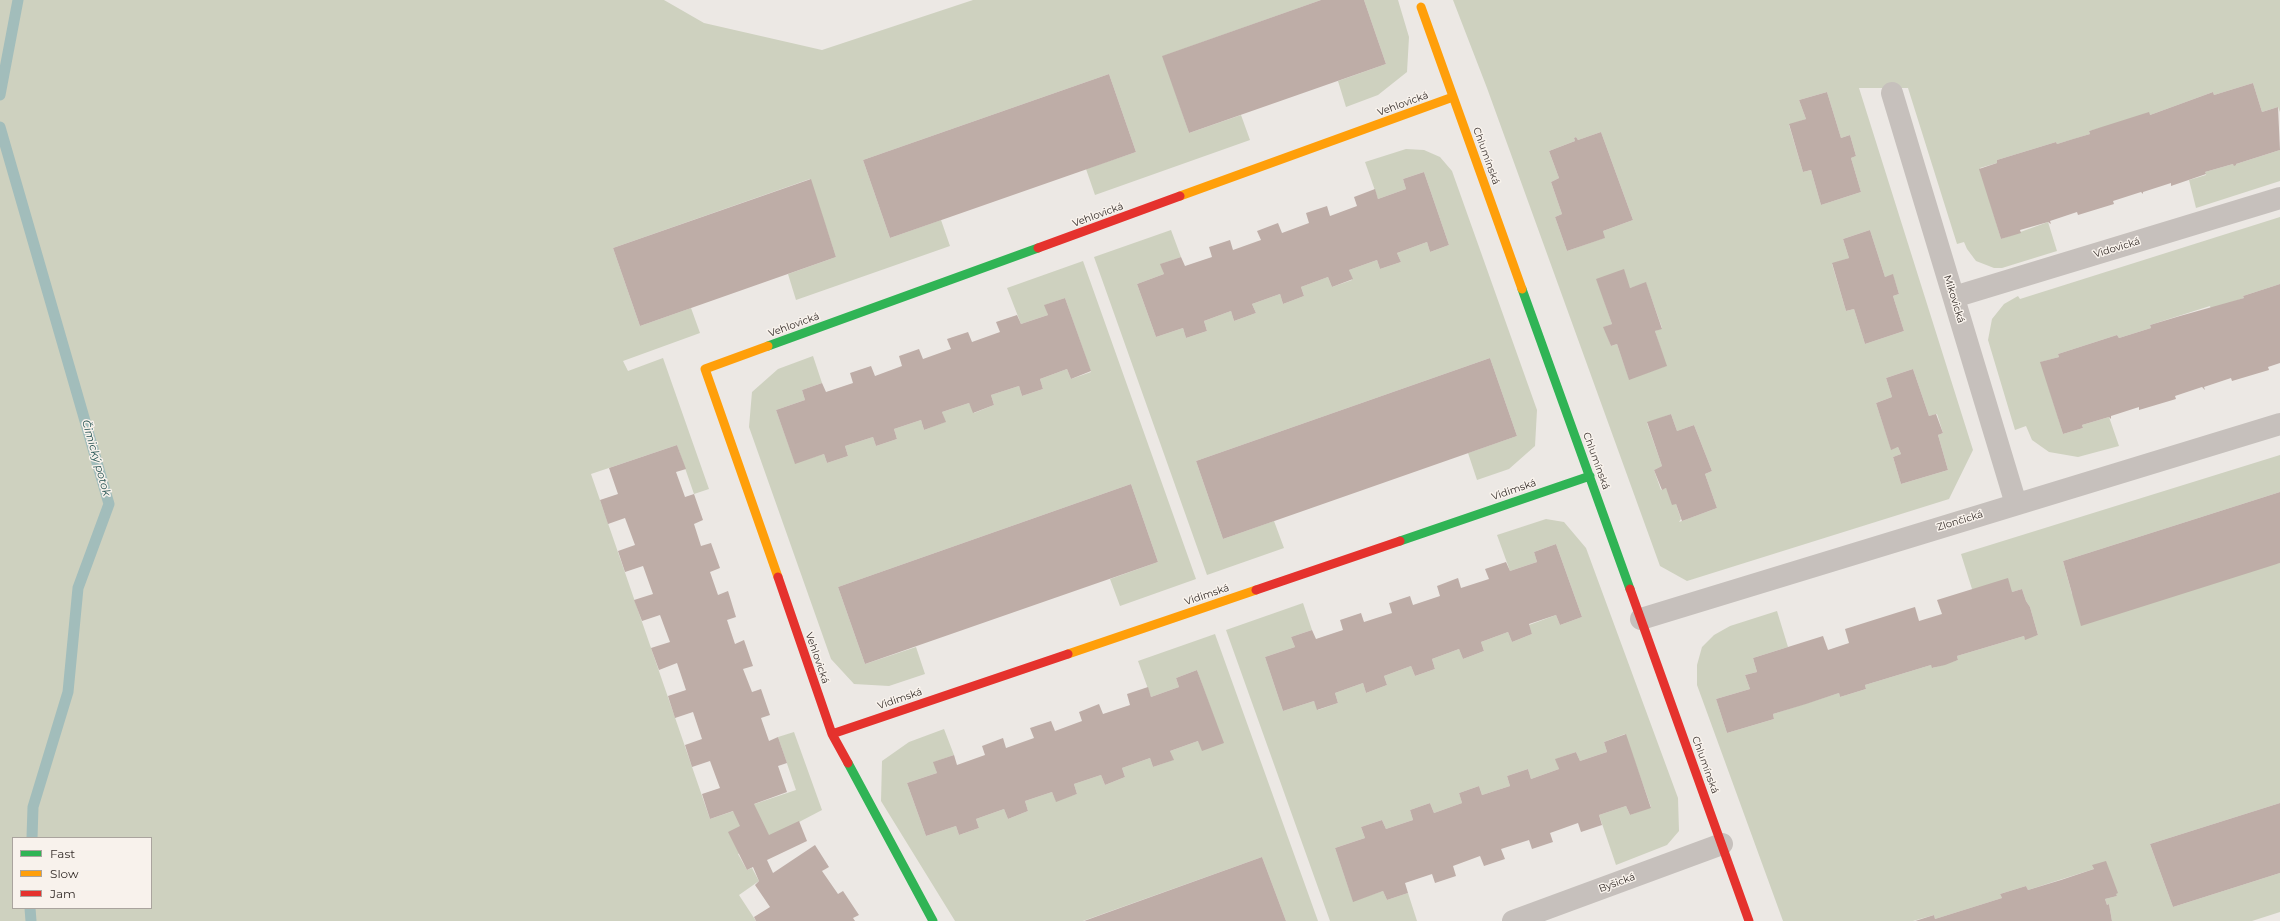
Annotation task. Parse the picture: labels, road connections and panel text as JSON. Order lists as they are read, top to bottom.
{
  "streets": {
    "street": [
      "Vehlovická",
      "Chlumínská",
      "Vidovická",
      "Mikovická",
      "Vidimská",
      "Zlončická",
      "Byšická"
    ]
  },
  "crossings": [
    ["Vehlovická", "Chlumínská"],
    ["Vehlovická", "Vidimská"],
    ["Chlumínská", "Vidimská"],
    ["Chlumínská", "Zlončická"],
    ["Chlumínská", "Byšická"],
    ["Vidovická", "Mikovická"],
    ["Mikovická", "Zlončická"]
  ],
  "water": ["Čimický potok"],
  "legend": ["Fast", "Slow", "Jam"]
}
